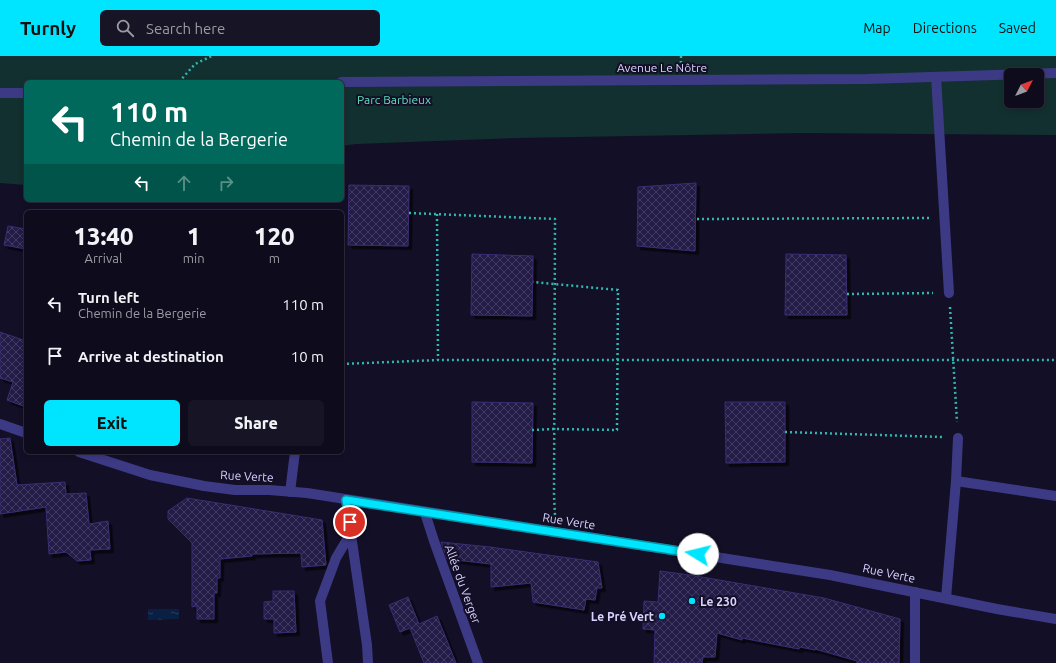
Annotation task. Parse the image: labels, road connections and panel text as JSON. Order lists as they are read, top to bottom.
{
  "streets": {
    "street": ["Avenue Le Nôtre", "Rue Verte", "Allée du Verger"]
  },
  "crossings": [
    ["Rue Verte", "Allée du Verger"]
  ],
  "parks": ["Parc Barbieux"],
  "places": ["Le 230", "Le Pré Vert"],
  "north": "top right",
  "page": {
    "header": "Turnly",
    "search": "Search here",
    "nav": ["Map", "Directions", "Saved"],
    "turn": ["110 m", "Chemin de la Bergerie"],
    "eta": [
      "13:40",
      "Arrival",
      "1",
      "min",
      "120",
      "m"
    ],
    "list": [
      {
        "name": "Turn left",
        "note": "Chemin de la Bergerie",
        "value": "110 m"
      },
      {
        "name": "Arrive at destination",
        "value": "10 m"
      }
    ],
    "buttons": ["Exit", "Share"]
  }
}
